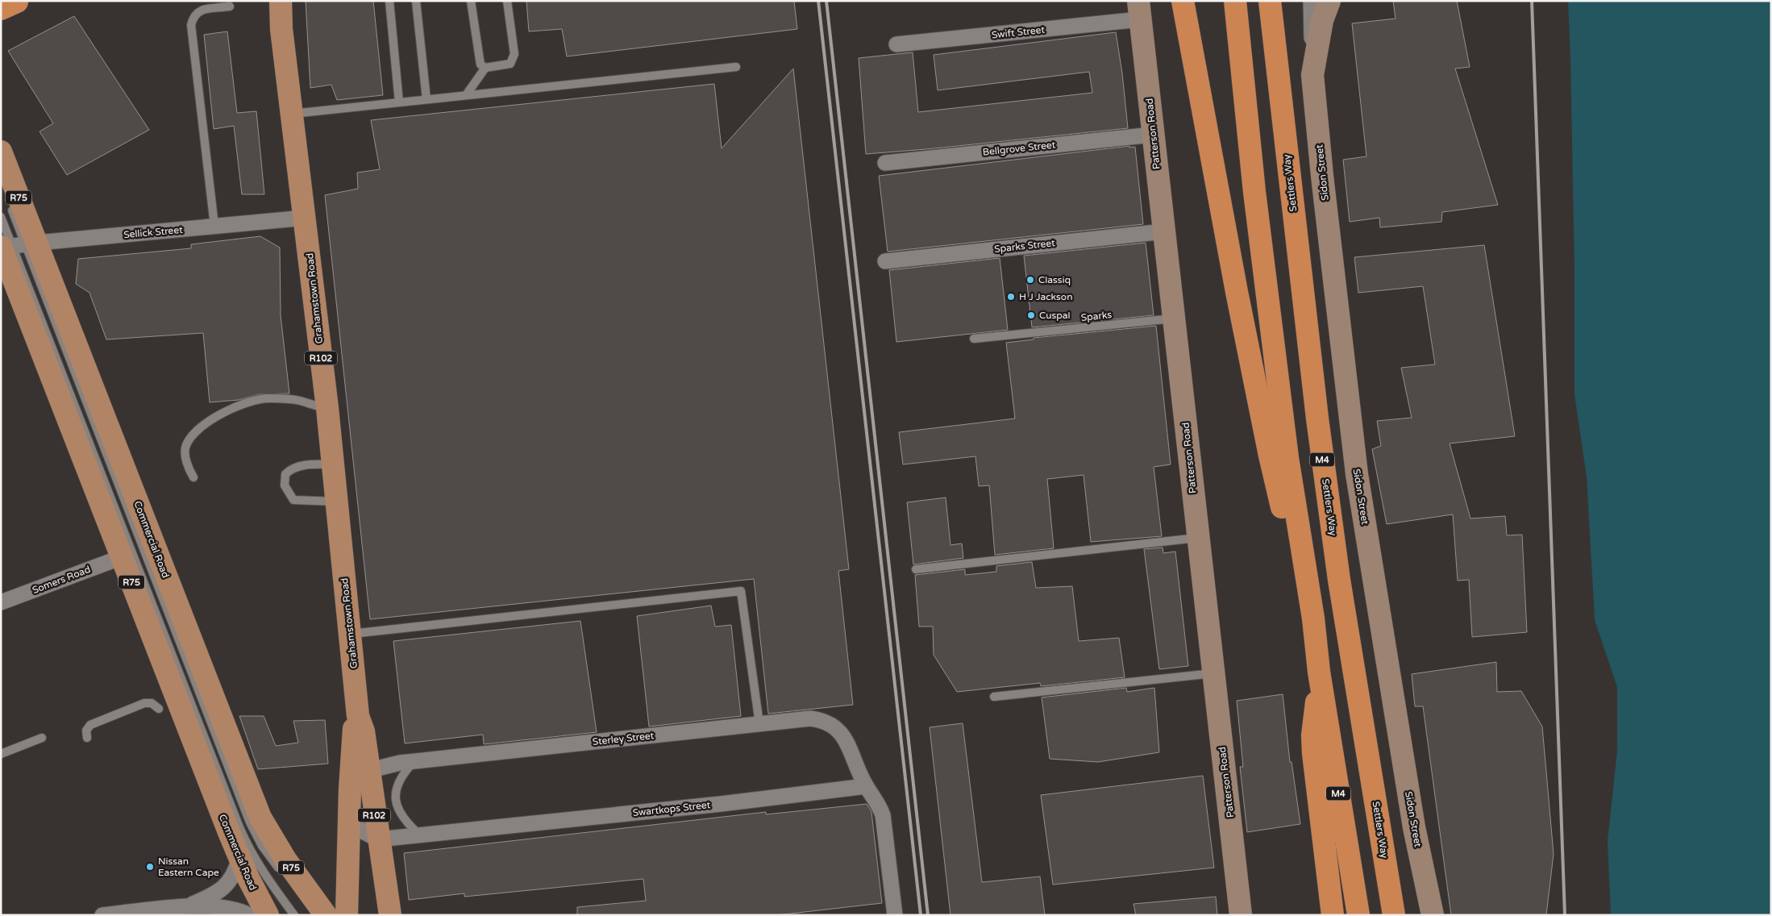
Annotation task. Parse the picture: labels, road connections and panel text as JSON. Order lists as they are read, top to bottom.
{
  "streets": {
    "highway": ["Settlers Way", "M4"],
    "main road": [
      "R75",
      "Grahamstown Road",
      "R102",
      "Commercial Road"
    ],
    "street": [
      "Swift Street",
      "Patterson Road",
      "Bellgrove Street",
      "Sidon Street",
      "Sellick Street",
      "Sparks Street",
      "Somers Road",
      "Sterley Street",
      "Swartkops Street"
    ],
    "lane": ["Sparks"]
  },
  "crossings": [
    ["Swift Street", "Patterson Road"],
    ["Patterson Road", "Bellgrove Street"],
    ["Patterson Road", "Sparks Street"],
    ["Patterson Road", "Sparks"],
    ["Sellick Street", "Grahamstown Road"],
    ["Sellick Street", "Commercial Road"],
    ["Grahamstown Road", "Sterley Street"],
    ["Grahamstown Road", "Swartkops Street"],
    ["Commercial Road", "Somers Road"],
    ["Sterley Street", "Swartkops Street"]
  ],
  "places": [
    "Classiq",
    "H J Jackson",
    "Cuspal",
    "Nissan Eastern Cape"
  ]
}
